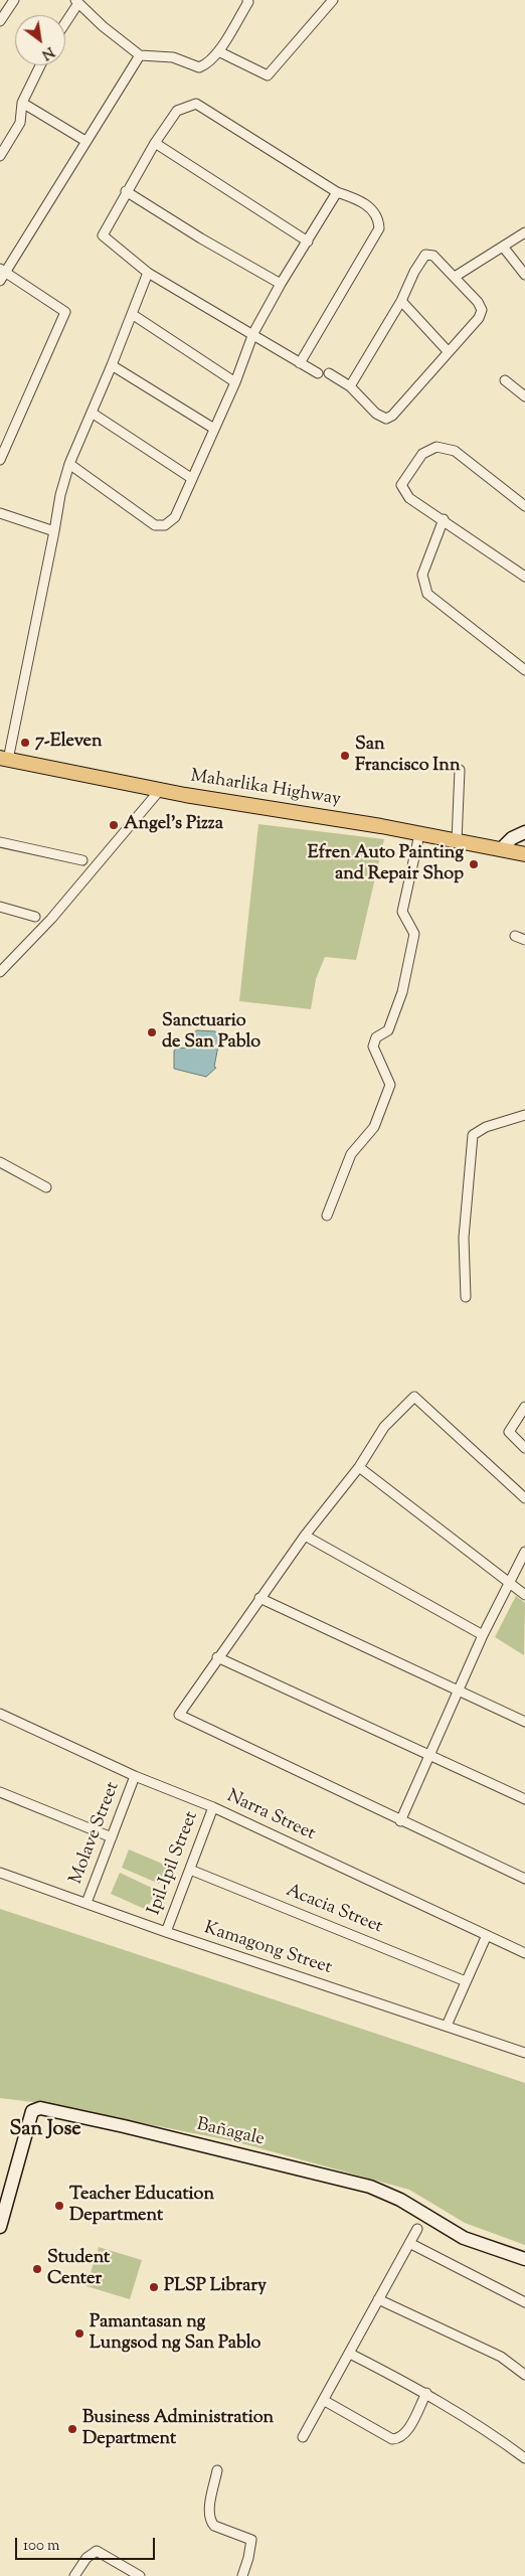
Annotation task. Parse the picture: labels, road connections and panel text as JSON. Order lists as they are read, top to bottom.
{
  "streets": {
    "main road": ["Maharlika Highway"],
    "street": [
      "Narra Street",
      "Molave Street",
      "Ipil-Ipil Street",
      "Acacia Street",
      "Kamagong Street",
      "Bañagale"
    ]
  },
  "crossings": [
    ["Narra Street", "Molave Street"],
    ["Narra Street", "Ipil-Ipil Street"],
    ["Molave Street", "Kamagong Street"],
    ["Ipil-Ipil Street", "Acacia Street"],
    ["Ipil-Ipil Street", "Kamagong Street"]
  ],
  "districts": ["San Jose"],
  "places": [
    "7-Eleven",
    "San Francisco Inn",
    "Angel's Pizza",
    "Efren Auto Painting and Repair Shop",
    "Sanctuario de San Pablo",
    "Teacher Education Department",
    "Student Center",
    "PLSP Library",
    "Pamantasan ng Lungsod ng San Pablo",
    "Business Administration Department"
  ],
  "scale_bar": "100 m",
  "north": "bottom right"
}
